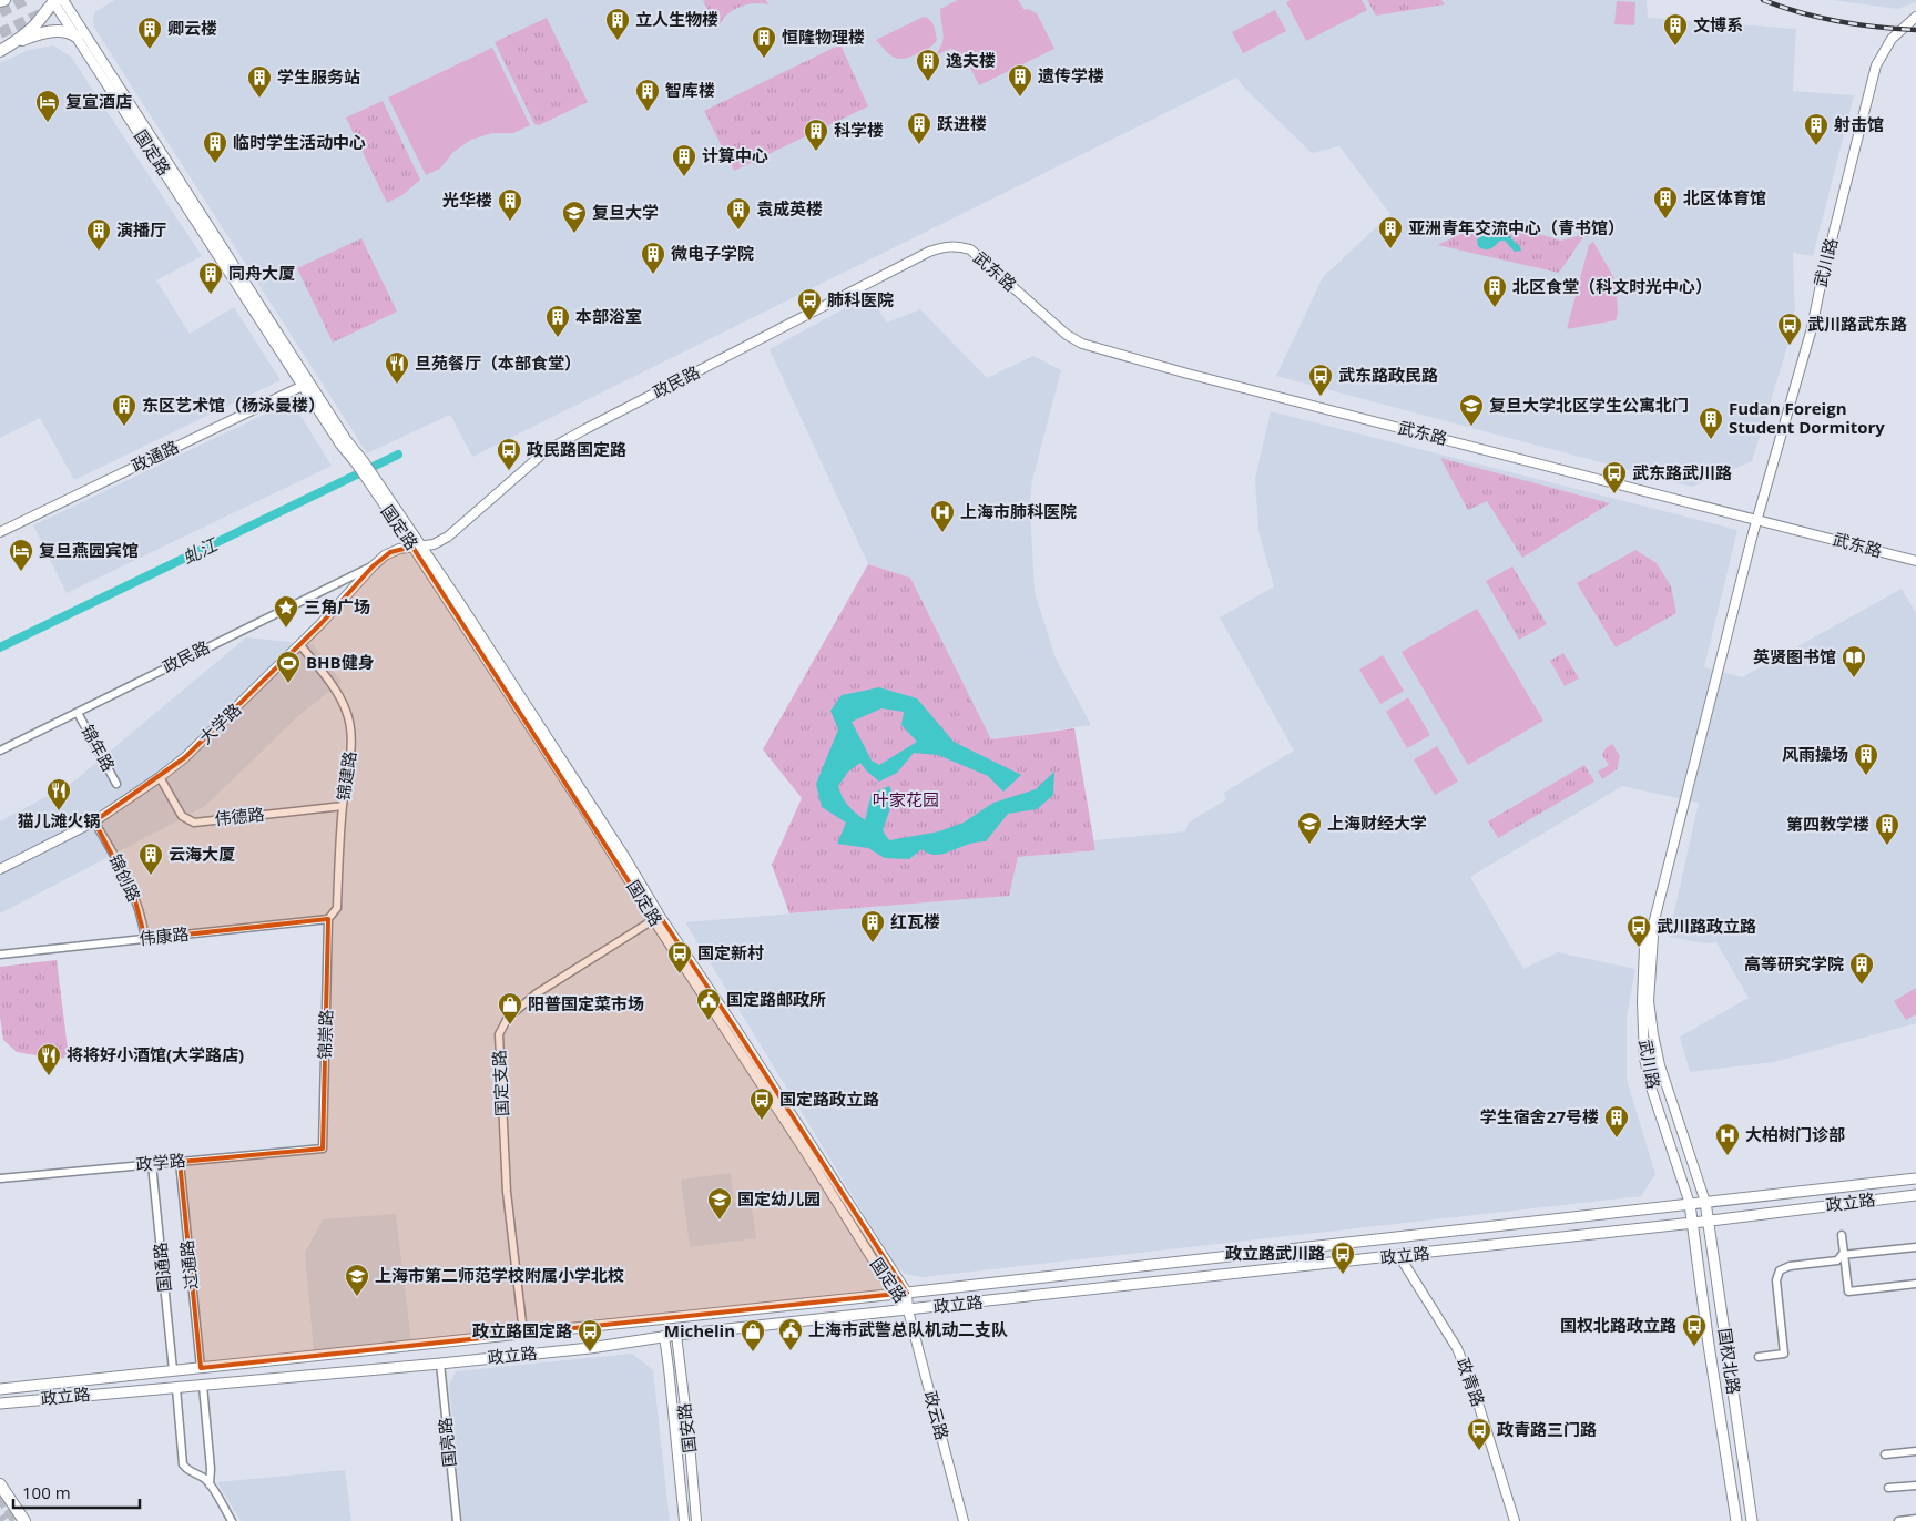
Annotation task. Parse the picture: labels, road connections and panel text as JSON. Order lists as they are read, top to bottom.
{
  "streets": {
    "main road": ["政立路", "国权北路"],
    "street": [
      "国定路",
      "武川路",
      "武东路",
      "政民路",
      "政通路",
      "大学路",
      "锦年路",
      "锦建路",
      "伟德路",
      "锦创路",
      "伟康路",
      "锦崇路",
      "国定支路",
      "政学路",
      "过通路",
      "国通路",
      "政青路",
      "政云路",
      "国安路",
      "国亮路"
    ]
  },
  "crossings": [
    ["国定路", "政民路"],
    ["国定路", "政通路"],
    ["国定路", "大学路"],
    ["国定路", "国定支路"],
    ["国定路", "政立路"],
    ["国定路", "政云路"],
    ["武川路", "武东路"],
    ["武川路", "政立路"],
    ["武川路", "国权北路"],
    ["武东路", "政民路"],
    ["政民路", "大学路"],
    ["政民路", "锦年路"],
    ["大学路", "锦建路"],
    ["大学路", "伟德路"],
    ["大学路", "锦创路"],
    ["锦建路", "伟德路"],
    ["锦建路", "伟康路"],
    ["锦建路", "锦崇路"],
    ["锦创路", "伟康路"],
    ["伟康路", "锦崇路"],
    ["锦崇路", "政学路"],
    ["国定支路", "政立路"],
    ["政学路", "过通路"],
    ["政学路", "国通路"],
    ["政立路", "过通路"],
    ["政立路", "国通路"],
    ["政立路", "国权北路"],
    ["政立路", "政青路"],
    ["政立路", "政云路"],
    ["政立路", "国安路"],
    ["政立路", "国亮路"]
  ],
  "water": ["虬江"],
  "parks": ["叶家花园"],
  "places": {
    "building": [
      "立人生物楼",
      "文博系",
      "卿云楼",
      "恒隆物理楼",
      "逸夫楼",
      "遗传学楼",
      "学生服务站",
      "智库楼",
      "跃进楼",
      "射击馆",
      "科学楼",
      "临时学生活动中心",
      "计算中心",
      "北区体育馆",
      "光华楼",
      "袁成英楼",
      "亚洲青年交流中心（青书馆）",
      "演播厅",
      "微电子学院",
      "同舟大厦",
      "北区食堂（科文时光中心）",
      "本部浴室",
      "东区艺术馆（杨泳曼楼）",
      "Fudan Foreign Student Dormitory",
      "风雨操场",
      "第四教学楼",
      "云海大厦",
      "红瓦楼",
      "高等研究学院",
      "学生宿舍27号楼"
    ],
    "hotel": ["复宣酒店", "复旦燕园宾馆"],
    "school or university": [
      "复旦大学",
      "复旦大学北区学生公寓北门",
      "上海财经大学",
      "国定幼儿园",
      "上海市第二师范学校附属小学北校"
    ],
    "bus stop": [
      "肺科医院",
      "武川路武东路",
      "武东路政民路",
      "政民路国定路",
      "武东路武川路",
      "武川路政立路",
      "国定新村",
      "国定路政立路",
      "政立路武川路",
      "国权北路政立路",
      "政立路国定路",
      "政青路三门路"
    ],
    "restaurant": ["旦苑餐厅（本部食堂）", "猫儿滩火锅", "将将好小酒馆(大学路店)"],
    "hospital": ["上海市肺科医院", "大柏树门诊部"],
    "place": ["三角广场"],
    "library": ["英贤图书馆"],
    "sports": ["BHB健身"],
    "public building": ["国定路邮政所", "上海市武警总队机动二支队"],
    "shop": ["阳普国定菜市场", "Michelin"]
  },
  "scale_bar": "100 m"
}
